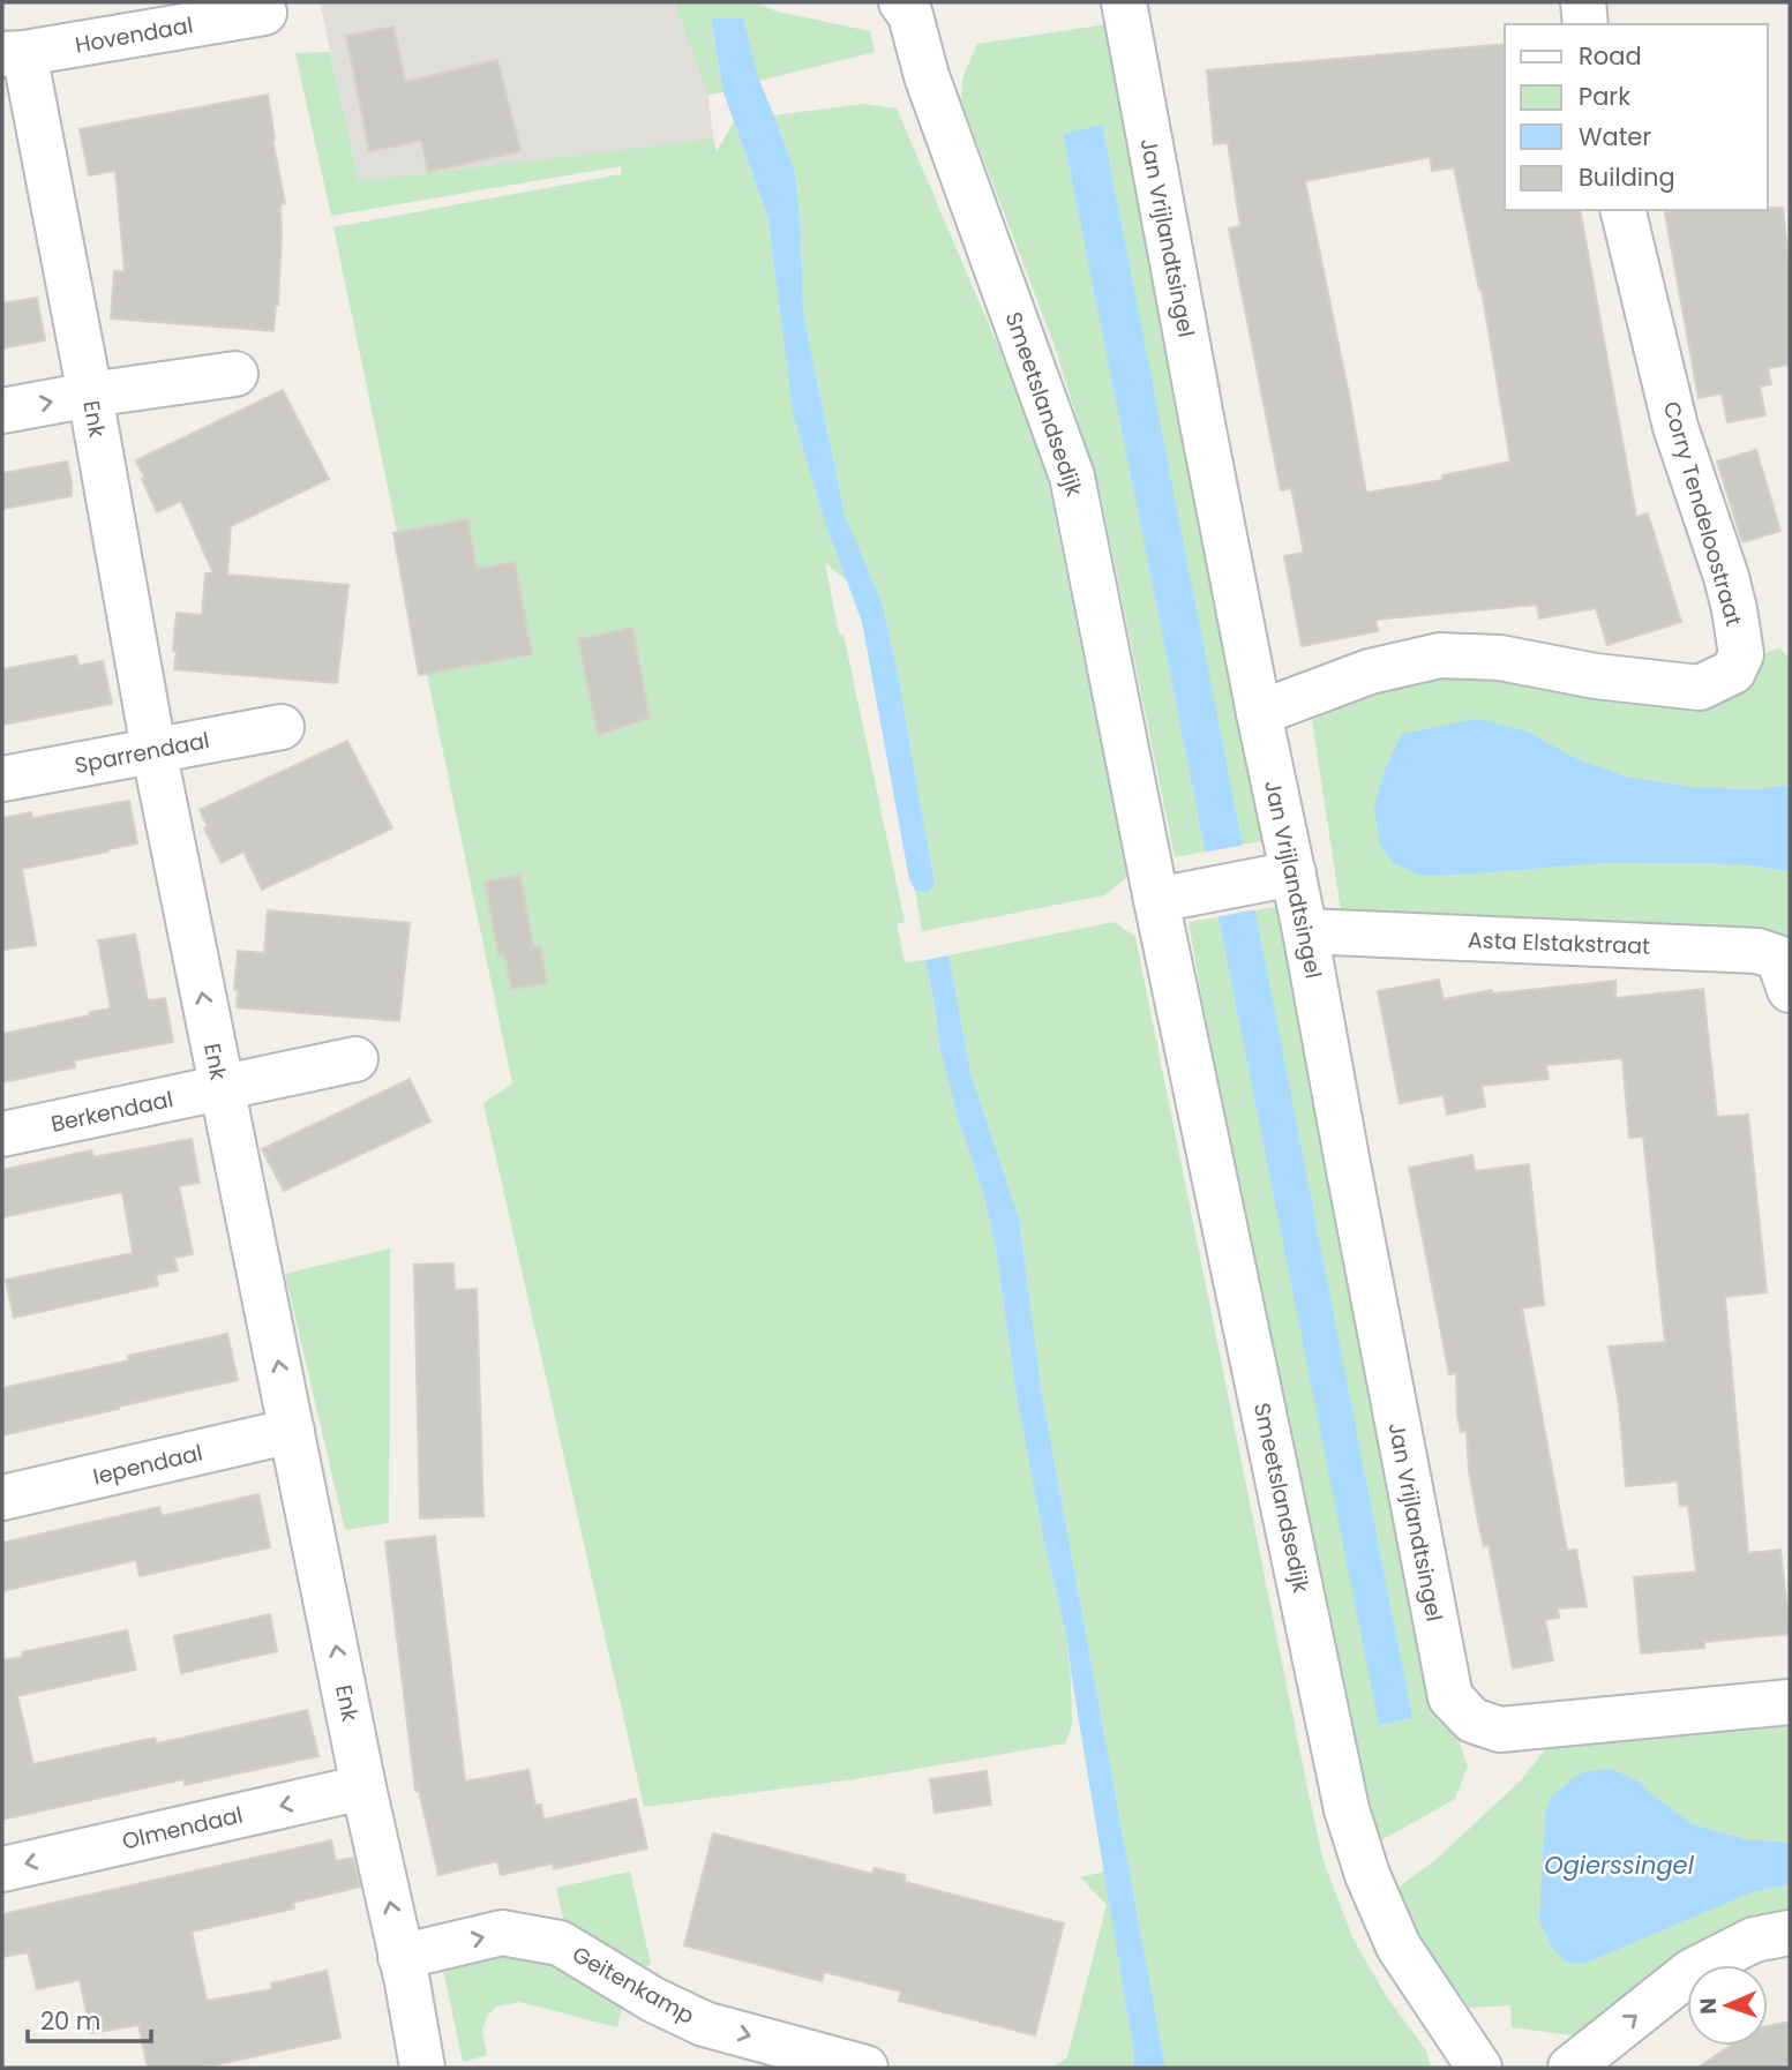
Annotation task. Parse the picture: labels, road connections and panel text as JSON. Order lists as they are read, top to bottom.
{
  "streets": {
    "street": [
      "Hovendaal",
      "Jan Vrijlandtsingel",
      "Smeetslandsedijk",
      "Enk",
      "Corry Tendeloostraat",
      "Sparrendaal",
      "Asta Elstakstraat",
      "Berkendaal",
      "Iependaal",
      "Olmendaal",
      "Geitenkamp"
    ]
  },
  "crossings": [
    ["Hovendaal", "Enk"],
    ["Jan Vrijlandtsingel", "Corry Tendeloostraat"],
    ["Jan Vrijlandtsingel", "Asta Elstakstraat"],
    ["Enk", "Sparrendaal"],
    ["Enk", "Berkendaal"],
    ["Enk", "Iependaal"],
    ["Enk", "Olmendaal"],
    ["Enk", "Geitenkamp"]
  ],
  "one_way": ["Enk", "Olmendaal", "Geitenkamp"],
  "water": ["Ogierssingel"],
  "legend": [
    "Road",
    "Park",
    "Water",
    "Building"
  ],
  "scale_bar": "20 m",
  "north": "left"
}
